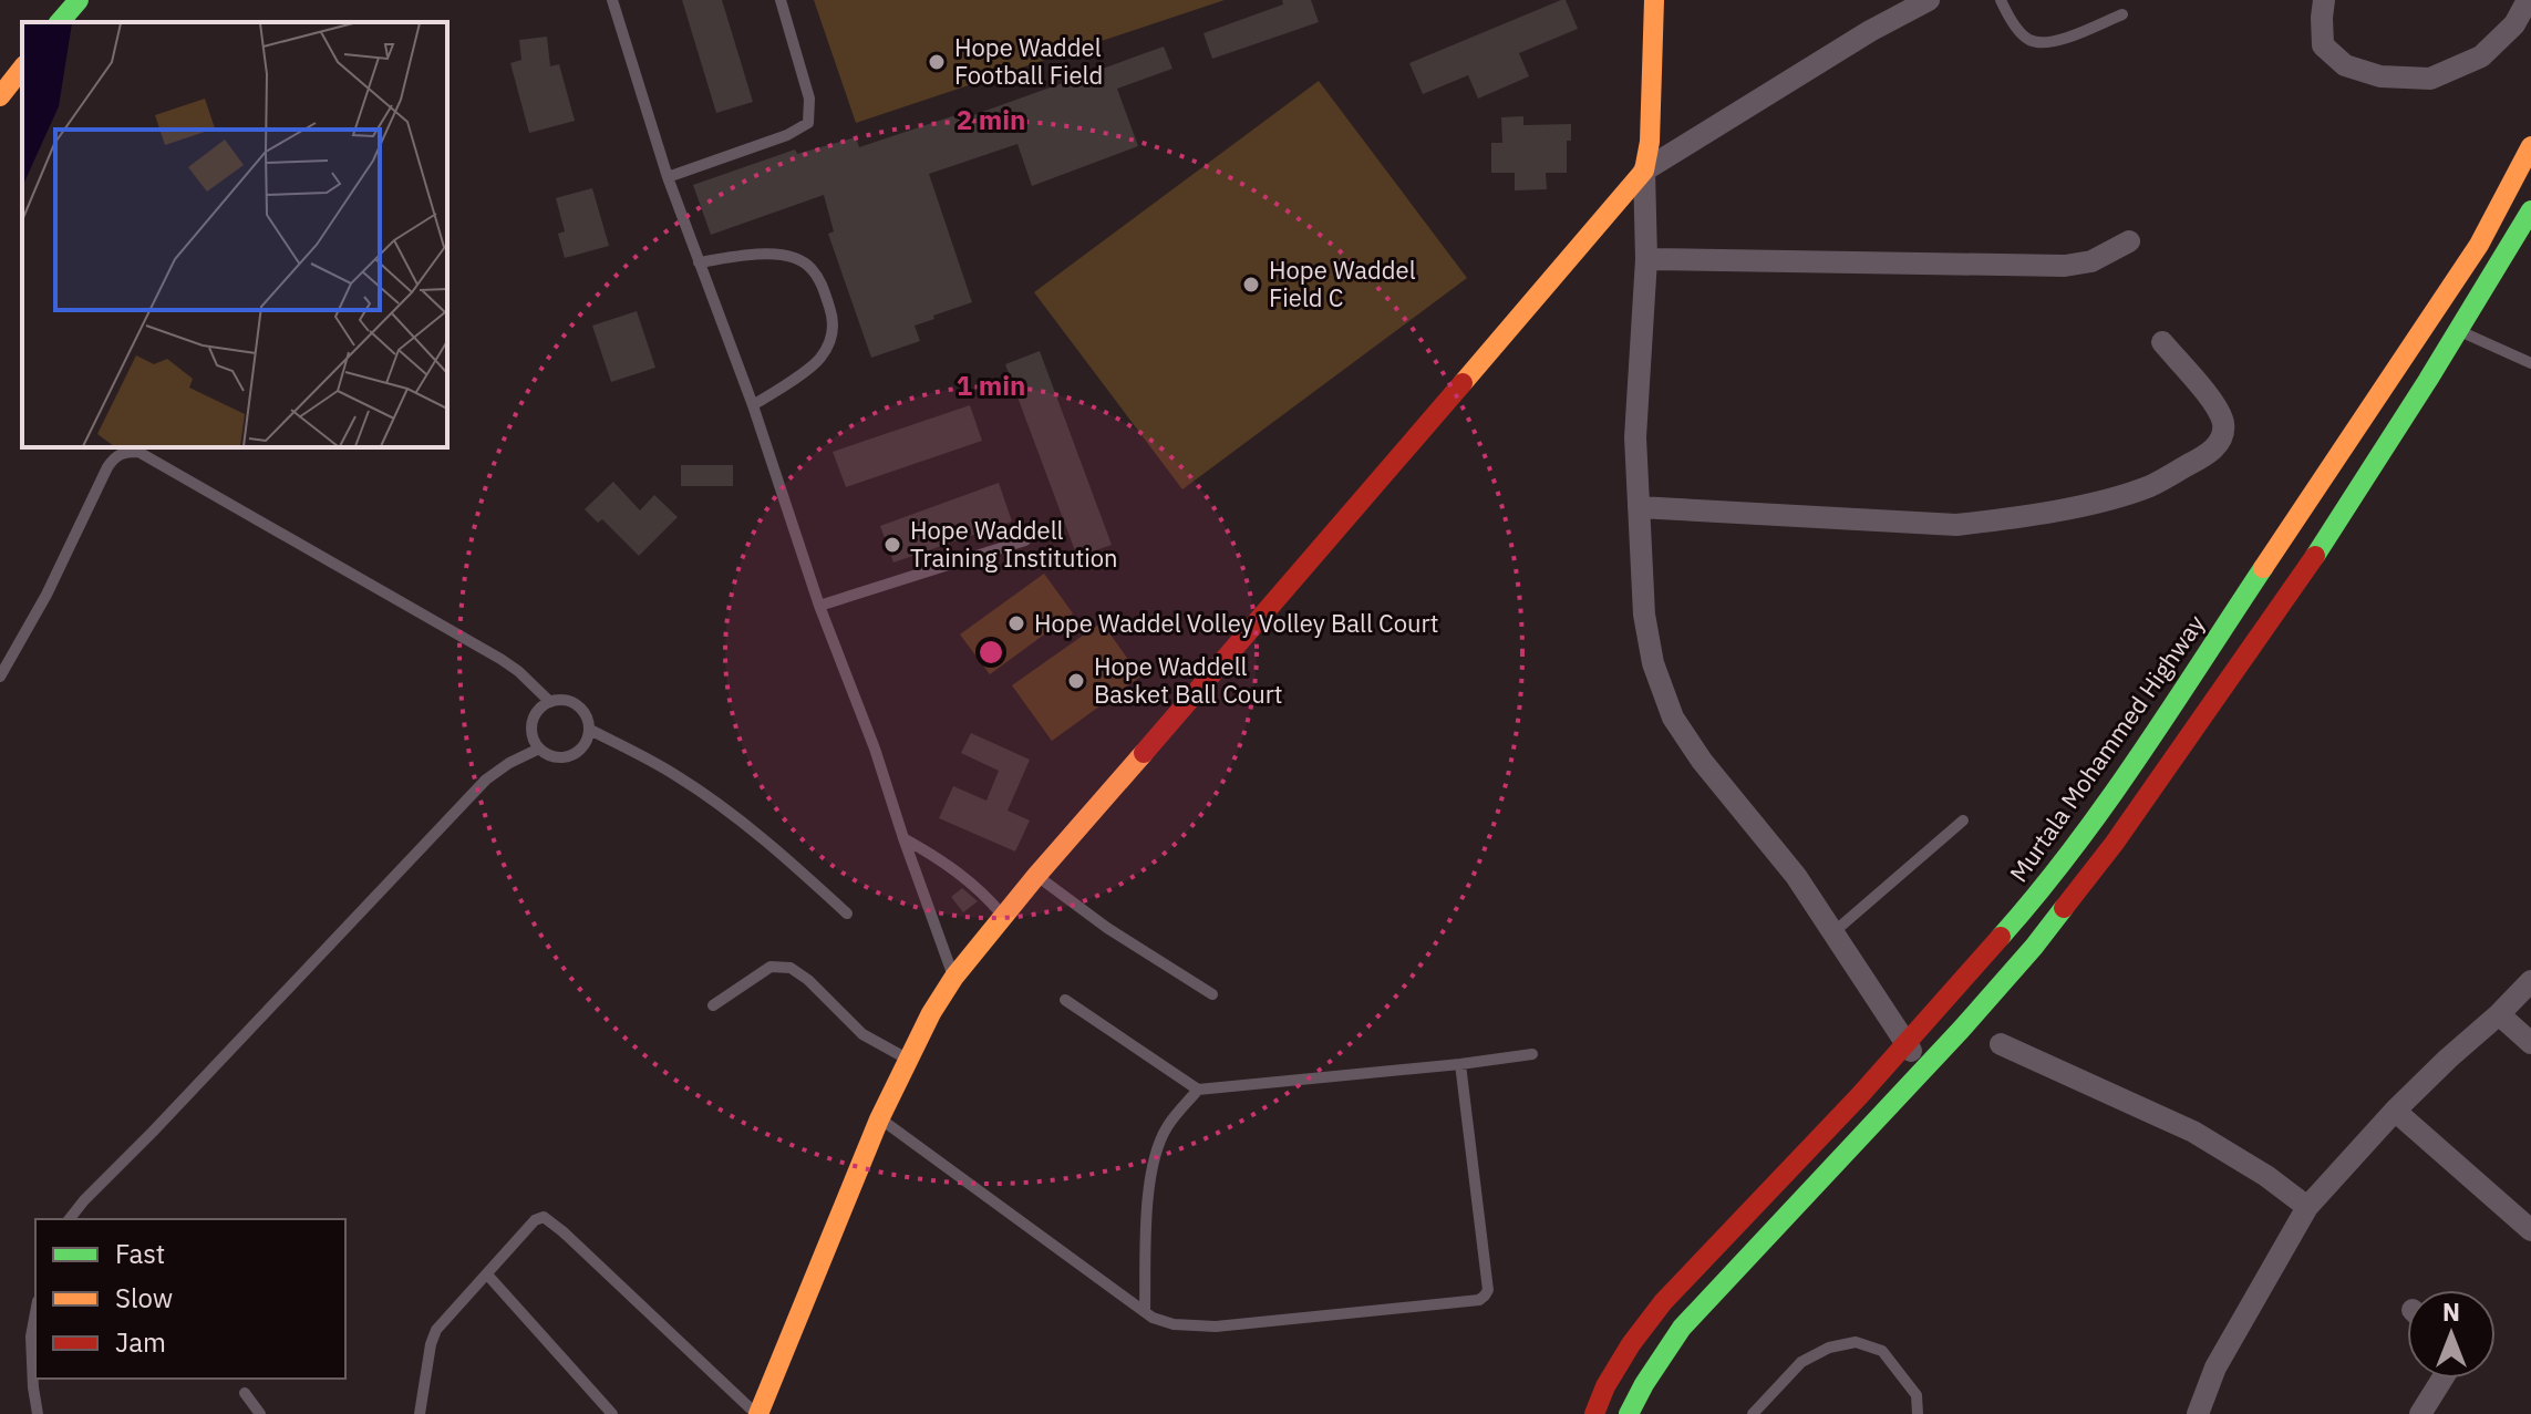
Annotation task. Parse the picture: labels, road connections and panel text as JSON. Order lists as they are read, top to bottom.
{
  "streets": {
    "main road": ["Murtala Mohammed Highway"]
  },
  "places": [
    "Hope Waddel Football Field",
    "Hope Waddel Field C",
    "Hope Waddell Training Institution",
    "Hope Waddel Volley Volley Ball Court",
    "Hope Waddell Basket Ball Court"
  ],
  "legend": ["Fast", "Slow", "Jam"],
  "north": "top",
  "rings": ["2 min", "1 min"]
}
